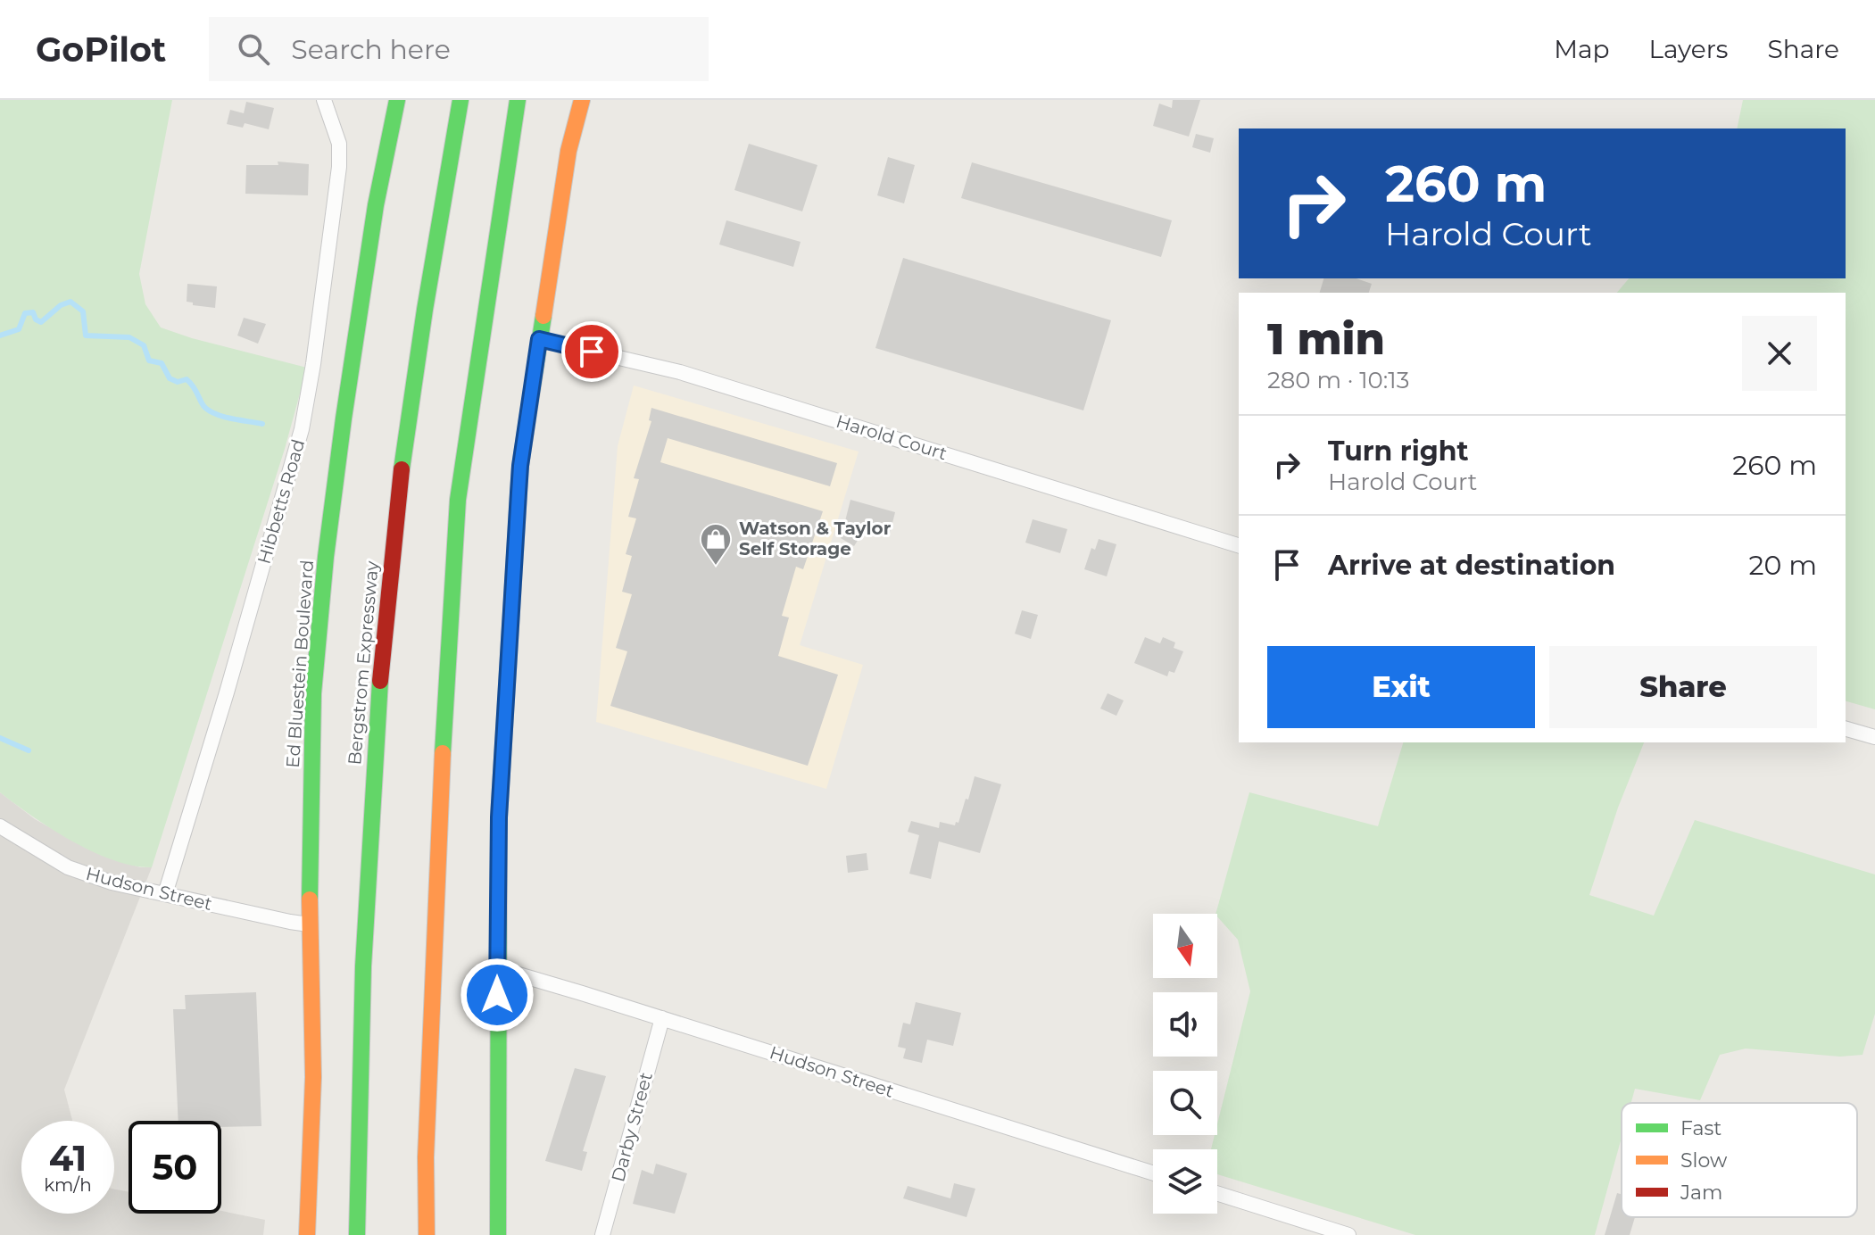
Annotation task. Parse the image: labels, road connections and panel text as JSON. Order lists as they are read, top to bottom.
{
  "streets": {
    "main road": ["Bergstrom Expressway", "Ed Bluestein Boulevard"],
    "street": [
      "Harold Court",
      "Hibbetts Road",
      "Hudson Street",
      "Darby Street"
    ]
  },
  "crossings": [
    ["Hibbetts Road", "Hudson Street"],
    ["Ed Bluestein Boulevard", "Hudson Street"],
    ["Hudson Street", "Darby Street"]
  ],
  "places": {
    "shop": ["Watson & Taylor Self Storage"]
  },
  "legend": ["Fast", "Slow", "Jam"],
  "north": "bottom",
  "page": {
    "header": "GoPilot",
    "search": "Search here",
    "nav": ["Map", "Layers", "Share"],
    "turn": ["260 m", "Harold Court"],
    "heading": ["1 min", "280 m · 10:13"],
    "list": [
      {
        "name": "Turn right",
        "note": "Harold Court",
        "value": "260 m"
      },
      {
        "name": "Arrive at destination",
        "value": "20 m"
      }
    ],
    "buttons": ["Exit", "Share"],
    "speed": "41 km/h",
    "limit": "50"
  }
}
